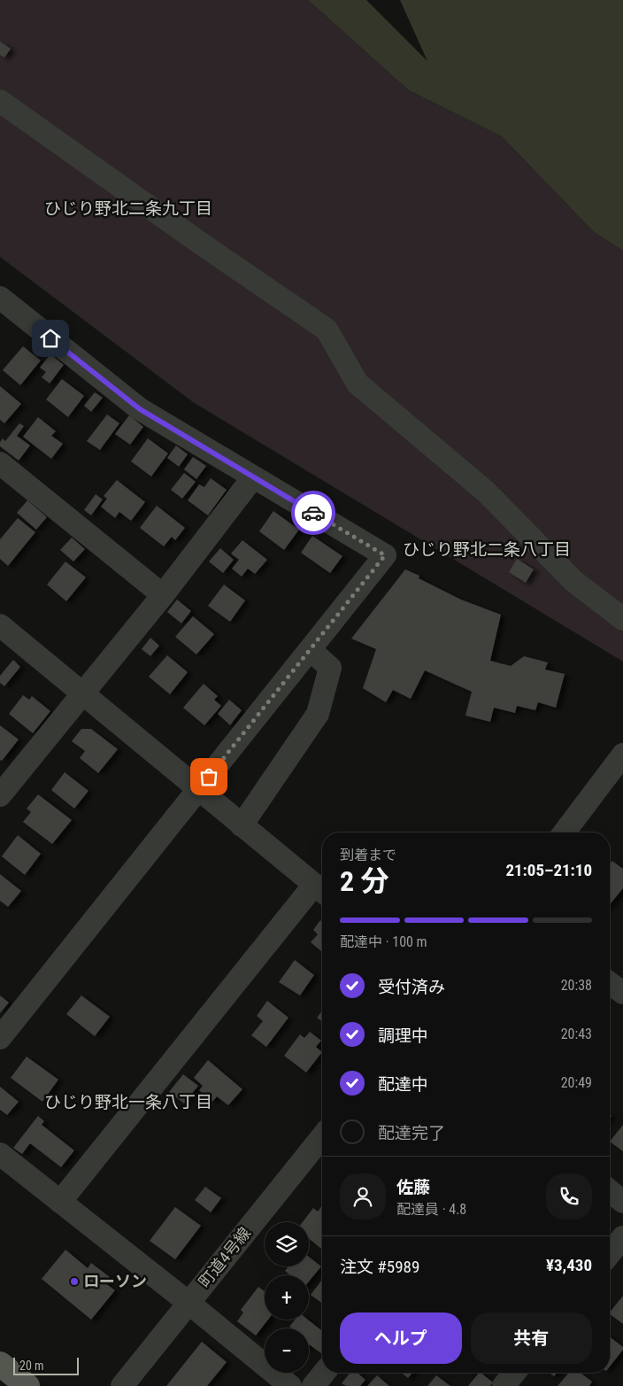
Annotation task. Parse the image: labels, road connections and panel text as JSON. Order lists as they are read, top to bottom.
{
  "streets": {
    "street": ["町道4号線"]
  },
  "districts": ["ひじり野北二条九丁目", "ひじり野北二条八丁目", "ひじり野北一条八丁目"],
  "places": ["ローソン"],
  "scale_bar": "20 m",
  "page": {
    "heading": ["2 分", "到着まで", "21:05–21:10"],
    "panel": [
      "佐藤",
      "配達員 · 4.8",
      "注文 #5989",
      "¥3,430"
    ],
    "bar": "配達中 · 100 m",
    "list": [
      ["受付済み", "20:38"],
      ["調理中", "20:43"],
      ["配達中", "20:49"],
      "配達完了"
    ],
    "map_buttons": ["+", "−"],
    "buttons": ["ヘルプ", "共有"],
    "scale": "20 m"
  }
}
